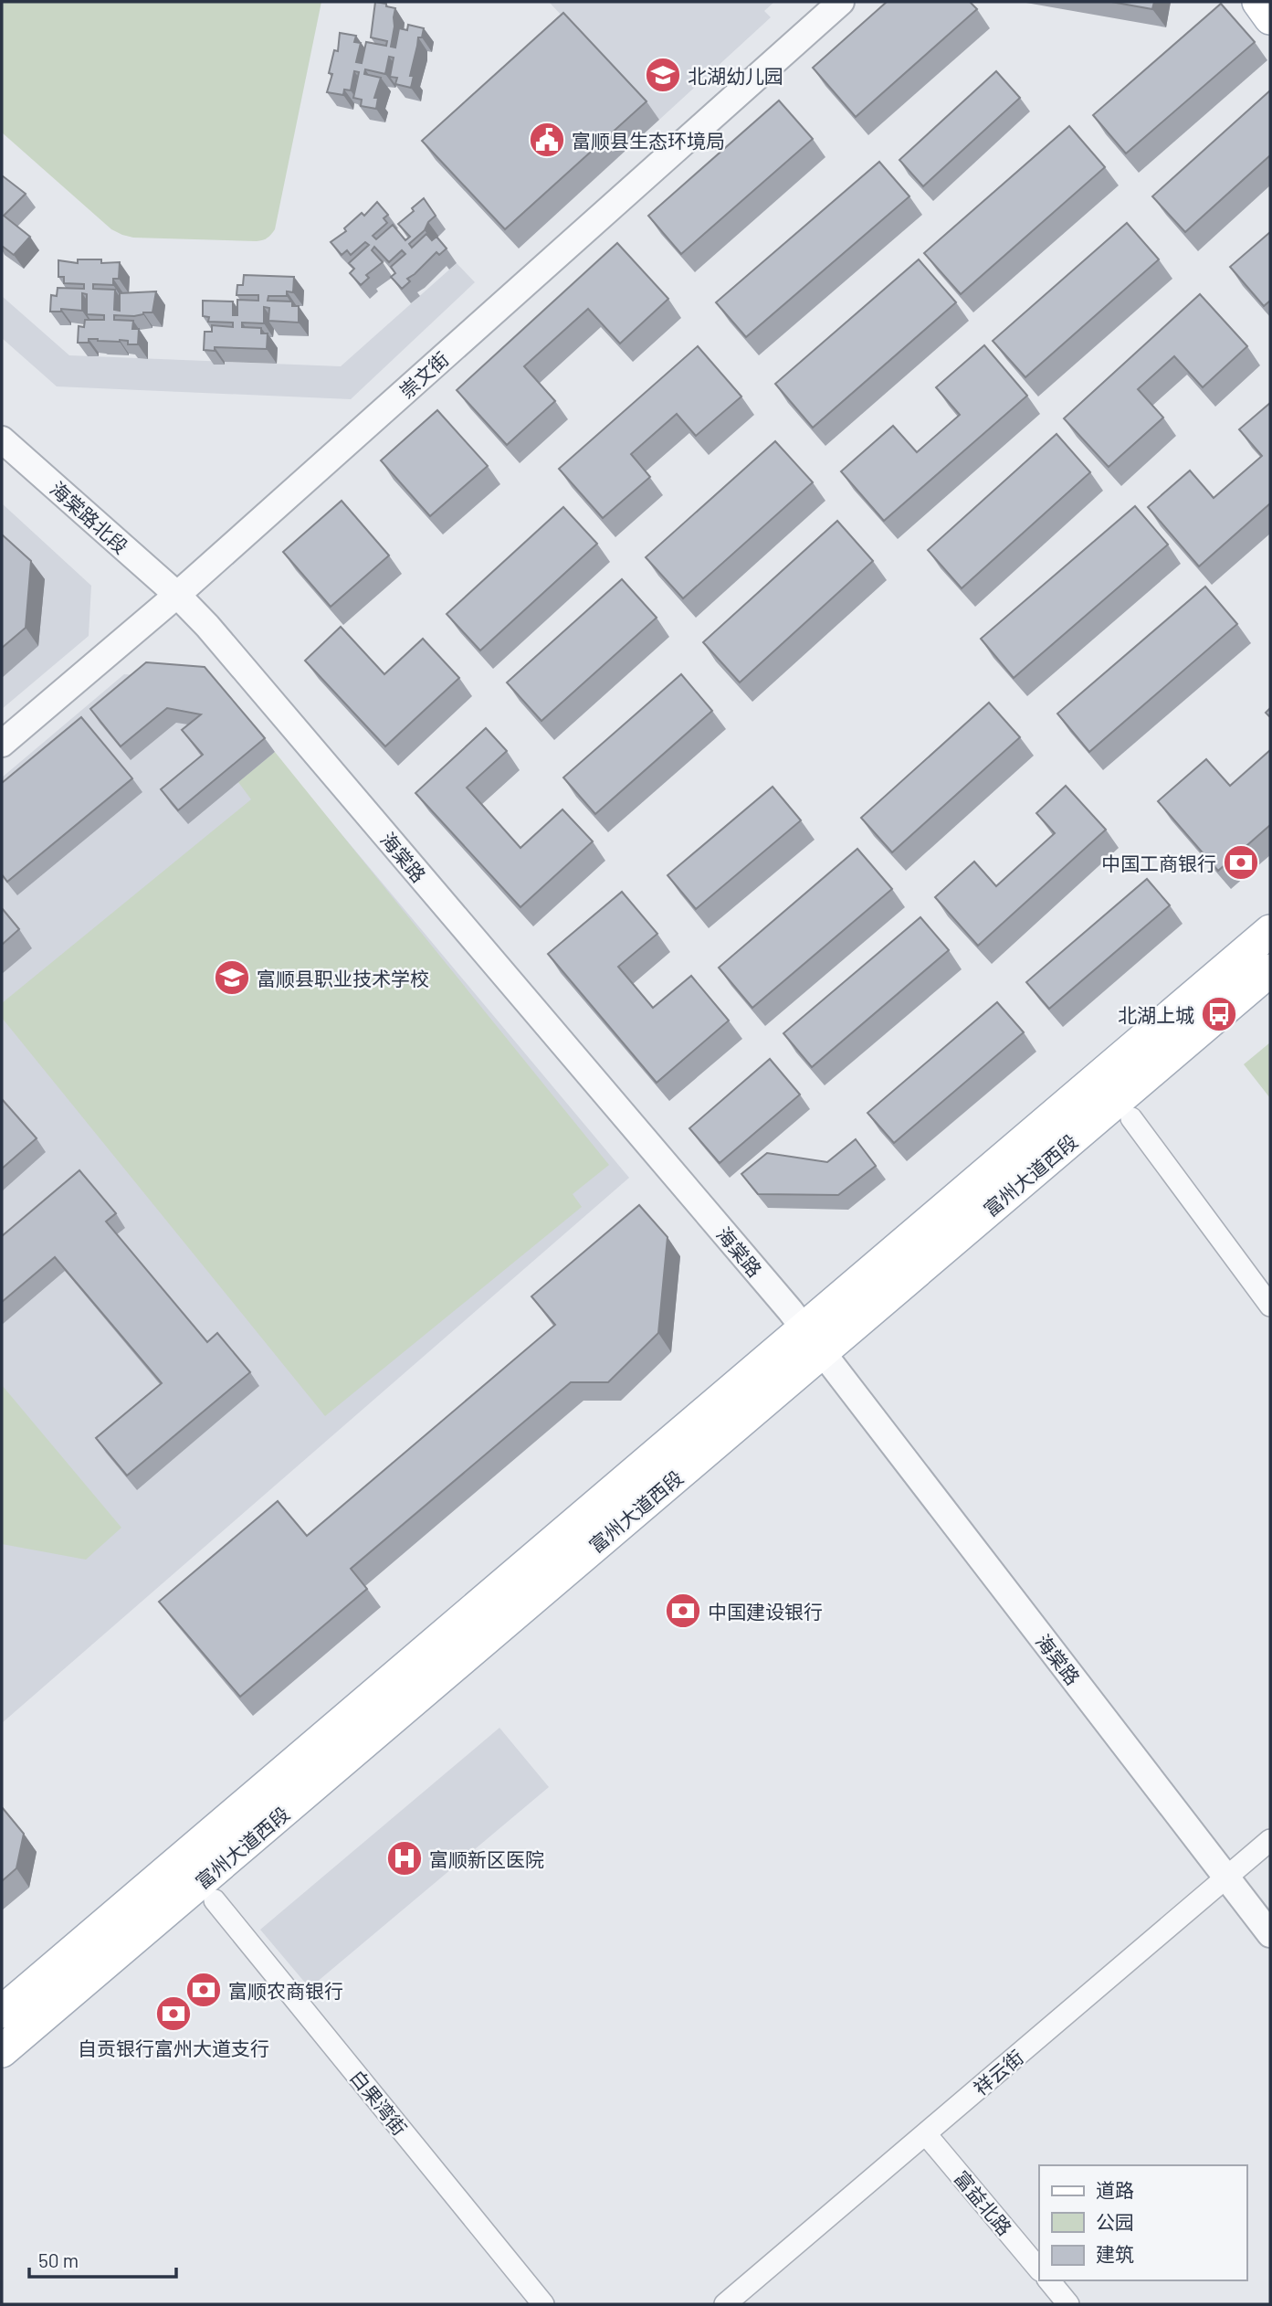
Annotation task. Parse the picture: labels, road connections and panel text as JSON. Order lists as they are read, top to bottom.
{
  "streets": {
    "main road": ["富州大道西段"],
    "street": [
      "崇文街",
      "海棠路北段",
      "海棠路",
      "祥云街",
      "白果湾街",
      "富益北路"
    ]
  },
  "crossings": [
    ["崇文街", "海棠路北段"],
    ["崇文街", "海棠路"],
    ["海棠路北段", "海棠路"],
    ["海棠路", "富州大道西段"],
    ["海棠路", "祥云街"],
    ["祥云街", "富益北路"]
  ],
  "places": {
    "school or university": ["北湖幼儿园", "富顺县职业技术学校"],
    "public building": ["富顺县生态环境局"],
    "bank": [
      "中国工商银行",
      "中国建设银行",
      "富顺农商银行",
      "自贡银行富州大道支行"
    ],
    "bus stop": ["北湖上城"],
    "hospital": ["富顺新区医院"]
  },
  "legend": ["道路", "公园", "建筑"],
  "scale_bar": "50 m"
}
